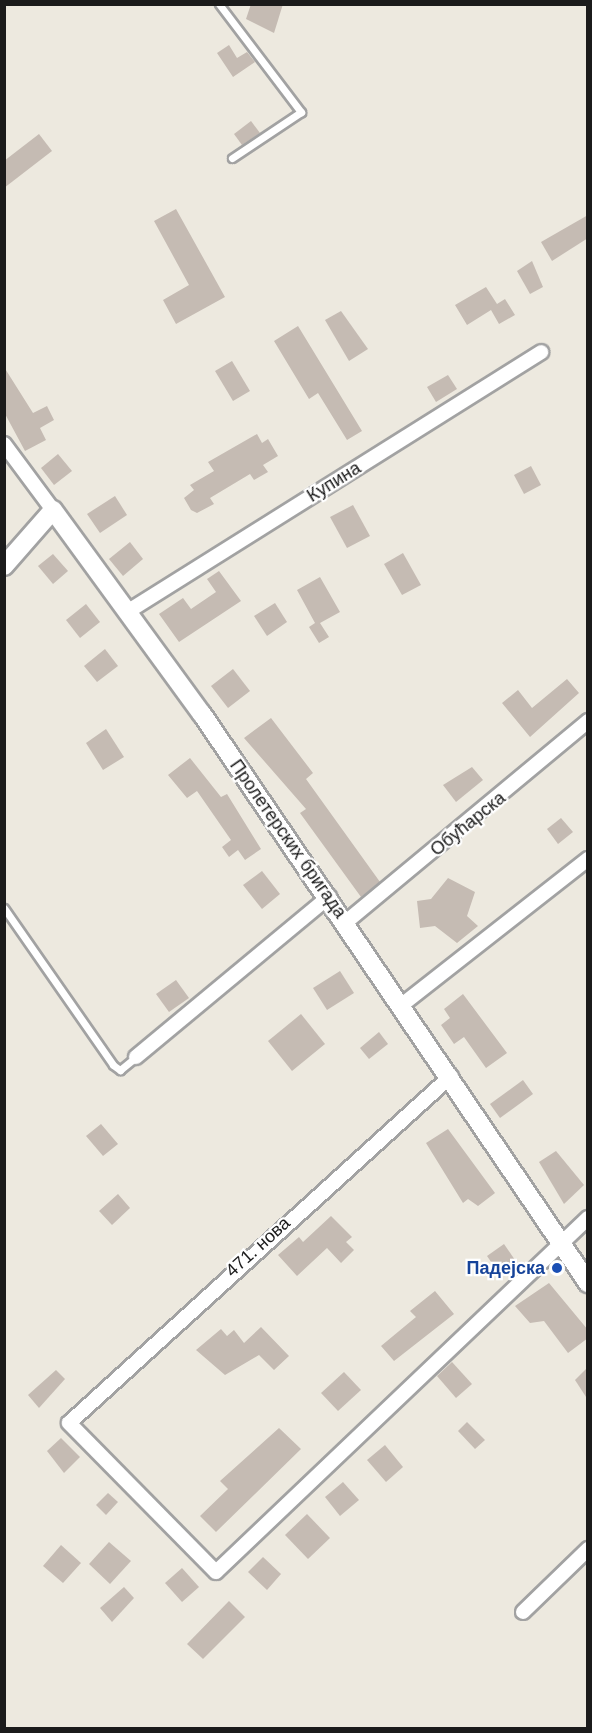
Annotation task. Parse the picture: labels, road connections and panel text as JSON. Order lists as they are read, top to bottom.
{
  "streets": {
    "street": [
      "Купина",
      "Обућарска",
      "Пролетерских бригада",
      "471. нова"
    ]
  },
  "crossings": [
    ["Купина", "Пролетерских бригада"],
    ["Обућарска", "Пролетерских бригада"],
    ["Пролетерских бригада", "471. нова"]
  ],
  "places": ["Падејска"]
}
